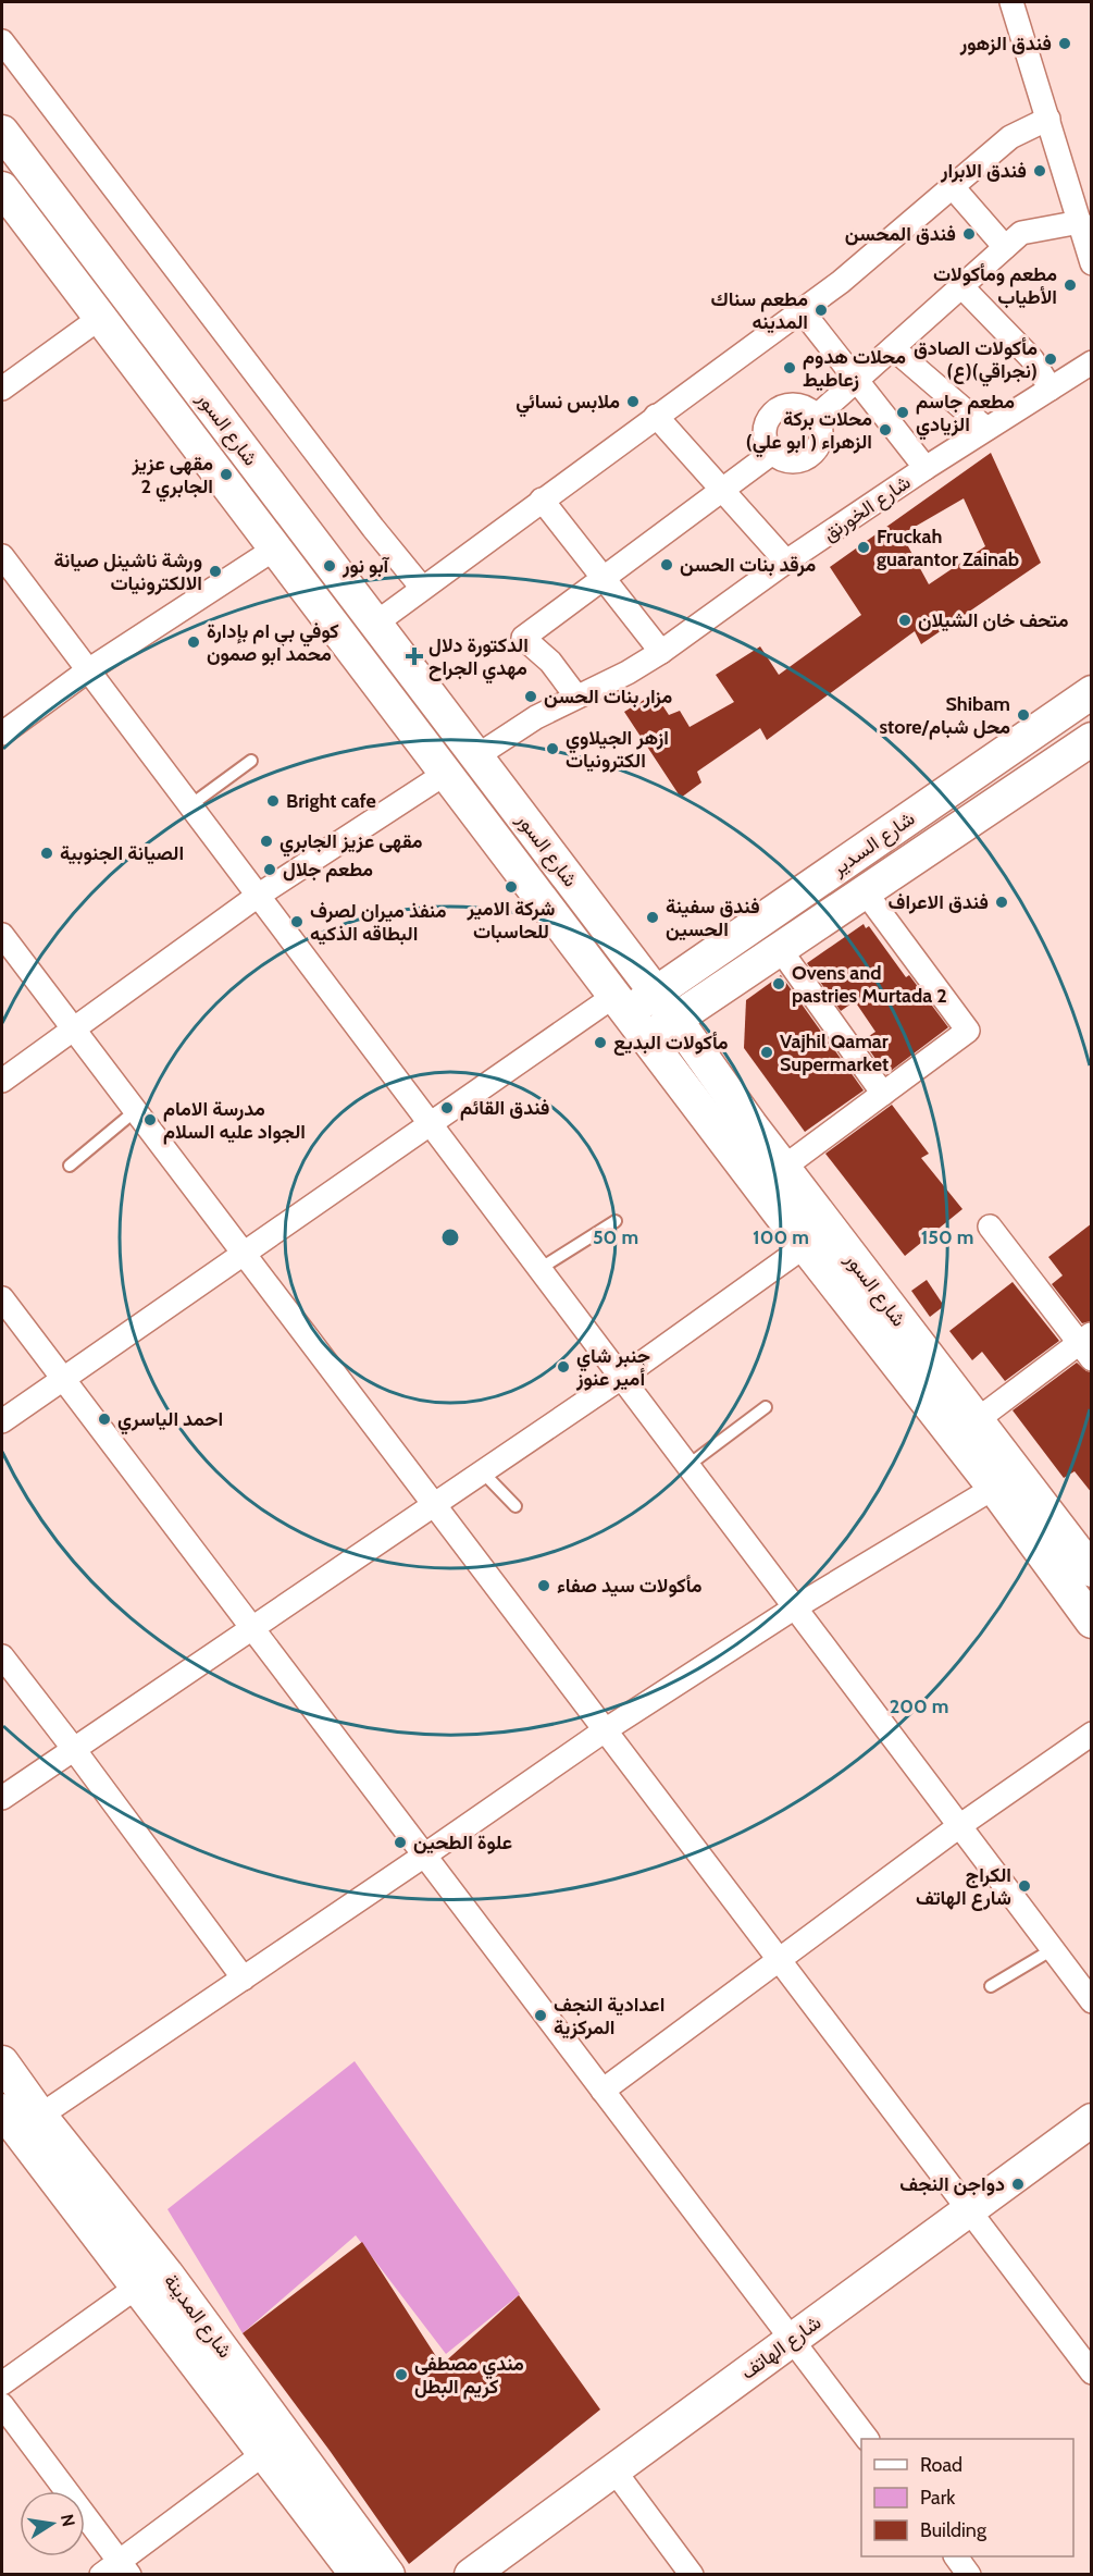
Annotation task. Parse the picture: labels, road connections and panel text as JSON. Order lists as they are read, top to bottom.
{
  "streets": {
    "main road": [
      "شارع السور",
      "شارع السدير",
      "شارع المدينة",
      "شارع الهاتف"
    ],
    "street": ["شارع الخورنق"]
  },
  "crossings": [
    ["شارع السور", "شارع الخورنق"],
    ["شارع السور", "شارع السدير"]
  ],
  "places": {
    "other": [
      "فندق الزهور",
      "فندق الابرار",
      "فندق المحسن",
      "مطعم ومأكولات الأطياب",
      "مطعم سناك المدينه",
      "مأكولات الصادق (ع)(نجراقي)",
      "محلات هدوم زعاطيط",
      "ملابس نسائي",
      "مطعم جاسم الزيادي",
      "محلات بركة الزهراء ( ابو علي)",
      "مقهى عزيز الجابري 2",
      "Fruckah guarantor Zainab",
      "مرقد بنات الحسن",
      "آبو نور",
      "ورشة ناشينل صيانة الالكترونيات",
      "متحف خان الشيلان",
      "كوفي بي ام بإدارة محمد ابو صمون",
      "مزار بنات الحسن",
      "Shibam store/محل شبام",
      "ازهر الجيلاوي الكترونيات",
      "Bright cafe",
      "مقهى عزيز الجابري",
      "الصيانة الجنوبية",
      "مطعم جلال",
      "شركة الامير للحاسبات",
      "فندق الاعراف",
      "فندق سفينة الحسين",
      "منفذ ميران لصرف البطاقه الذكيه",
      "Ovens and pastries Murtada 2",
      "مأكولات البديع",
      "Vajhil Qamar Supermarket",
      "فندق القائم",
      "مدرسة الامام الجواد عليه السلام",
      "جنبر شاي أمير عنوز",
      "احمد الياسري",
      "مأكولات سيد صفاء",
      "علوة الطحين",
      "الكراج شارع الهاتف",
      "اعدادية النجف المركزية",
      "دواجن النجف",
      "مندي مصطفى كريم البطل"
    ],
    "health": ["الدكتورة دلال مهدي الجراح"]
  },
  "legend": ["Road", "Park", "Building"],
  "north": "right",
  "rings": [
    "50 m",
    "100 m",
    "150 m",
    "200 m"
  ]
}
